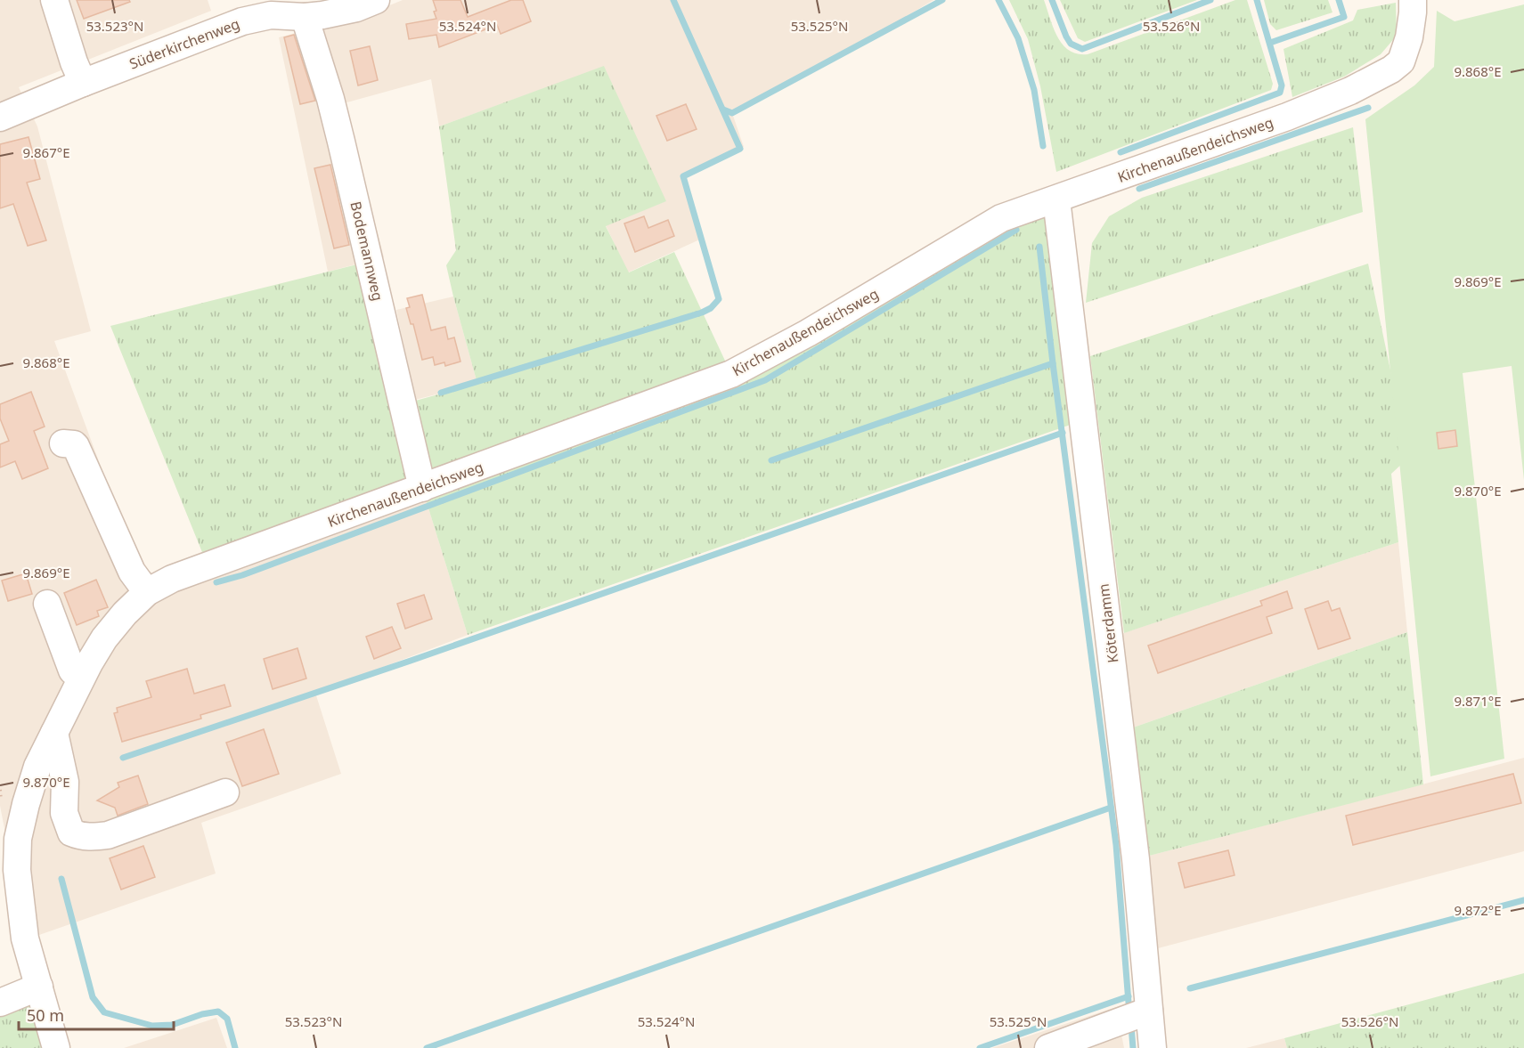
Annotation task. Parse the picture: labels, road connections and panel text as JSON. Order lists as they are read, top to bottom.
{
  "streets": {
    "street": [
      "Süderkirchenweg",
      "Kirchenaußendeichsweg",
      "Bodemannweg",
      "Köterdamm"
    ]
  },
  "crossings": [
    ["Süderkirchenweg", "Bodemannweg"],
    ["Kirchenaußendeichsweg", "Bodemannweg"],
    ["Kirchenaußendeichsweg", "Köterdamm"]
  ],
  "scale_bar": "50 m",
  "coordinates": [
    "53.523°N",
    "53.524°N",
    "53.525°N",
    "53.526°N",
    "9.868°E",
    "9.867°E",
    "9.869°E",
    "9.870°E",
    "9.871°E",
    "9.872°E"
  ]
}
